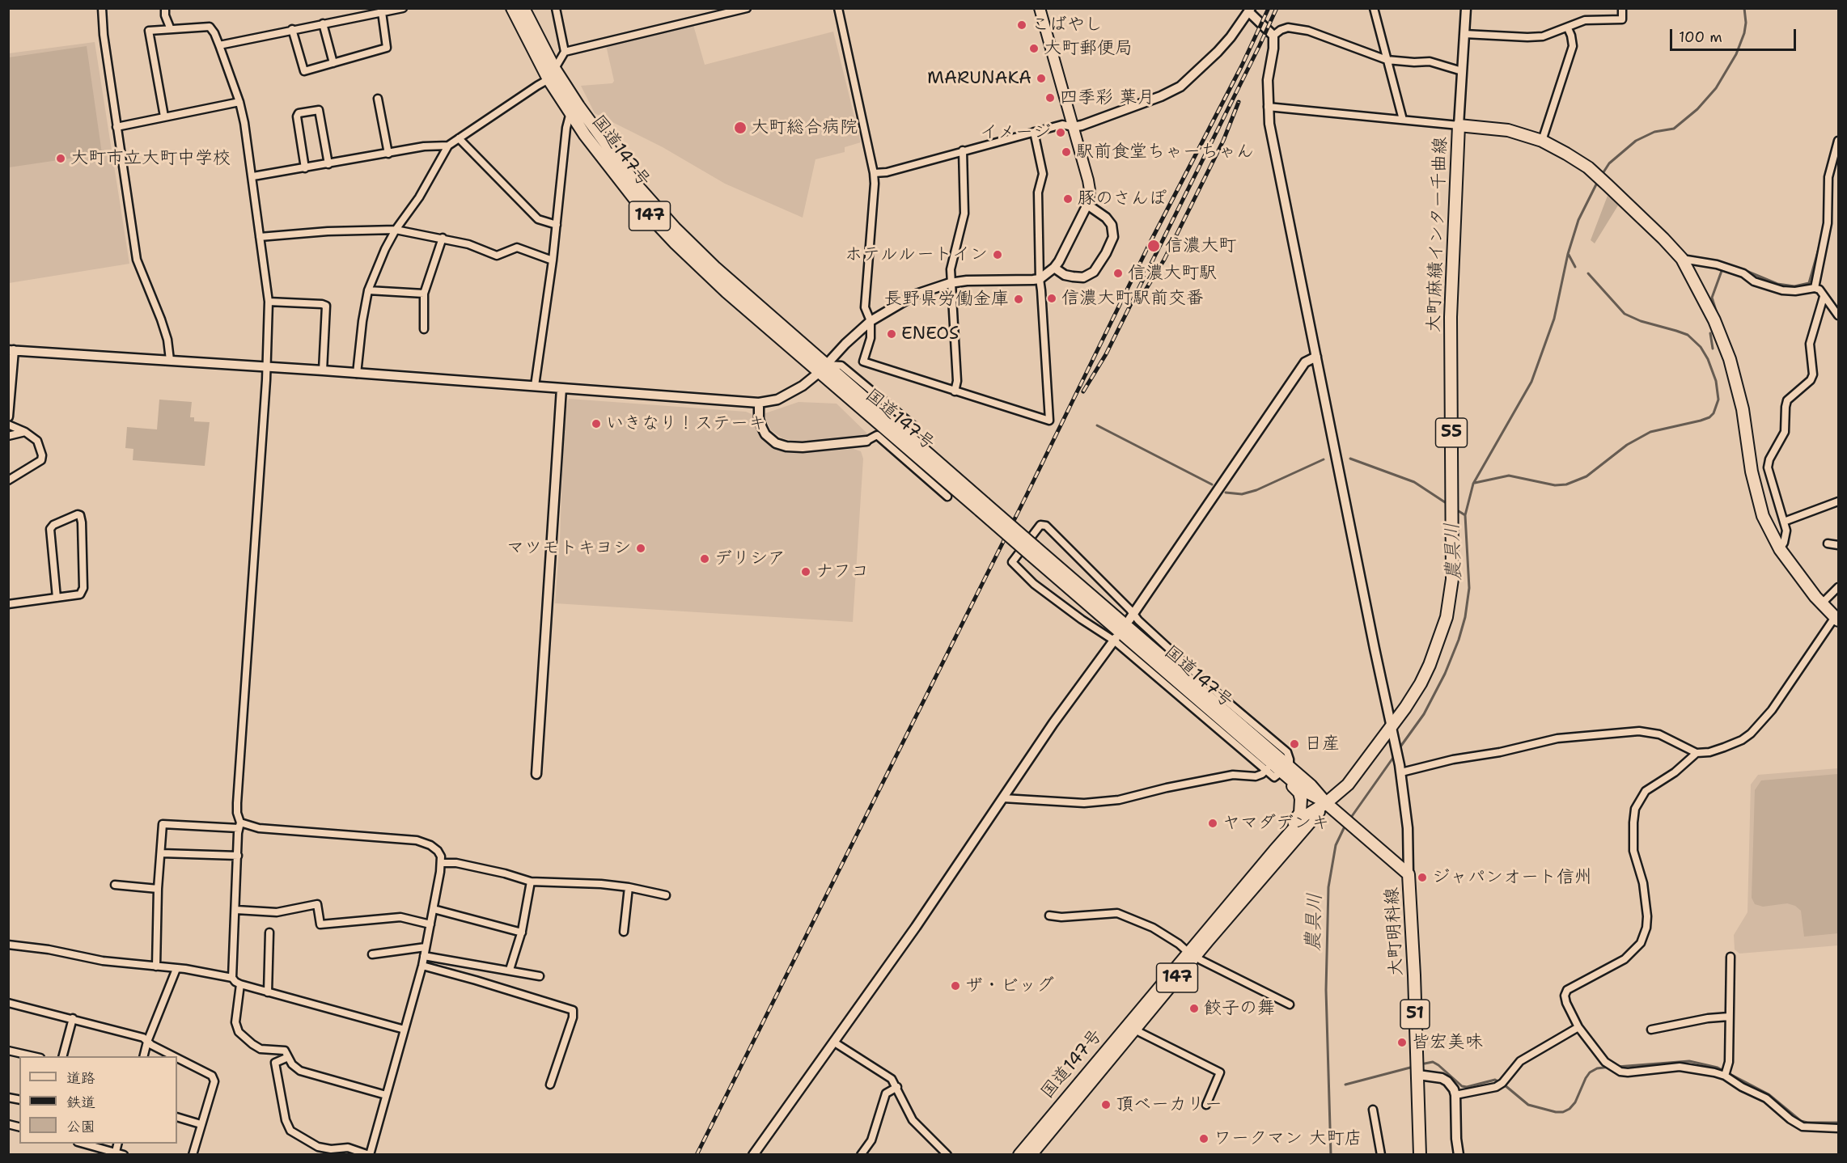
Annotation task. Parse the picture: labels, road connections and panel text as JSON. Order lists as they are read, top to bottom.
{
  "streets": {
    "main road": [
      "国道147号",
      "147",
      "大町麻績インター千曲線",
      "55",
      "大町明科線",
      "51"
    ]
  },
  "crossings": [
    ["国道147号", "147"],
    ["国道147号", "大町麻績インター千曲線"],
    ["国道147号", "大町明科線"],
    ["大町麻績インター千曲線", "大町明科線"]
  ],
  "water": ["農具川"],
  "places": [
    "こばやし",
    "大町郵便局",
    "MARUNAKA",
    "四季彩 葉月",
    "大町総合病院",
    "イメージ",
    "駅前食堂ちゃーちゃん",
    "大町市立大町中学校",
    "豚のさんぽ",
    "信濃大町",
    "ホテルルートイン",
    "信濃大町駅",
    "信濃大町駅前交番",
    "長野県労働金庫",
    "ENEOS",
    "いきなり！ステーキ",
    "マツモトキヨシ",
    "デリシア",
    "ナフコ",
    "日産",
    "ヤマダデンキ",
    "ジャパンオート信州",
    "ザ・ビッグ",
    "餃子の舞",
    "皆宏美味",
    "頂ベーカリー",
    "ワークマン 大町店"
  ],
  "legend": ["道路", "鉄道", "公園"],
  "scale_bar": "100 m"
}
